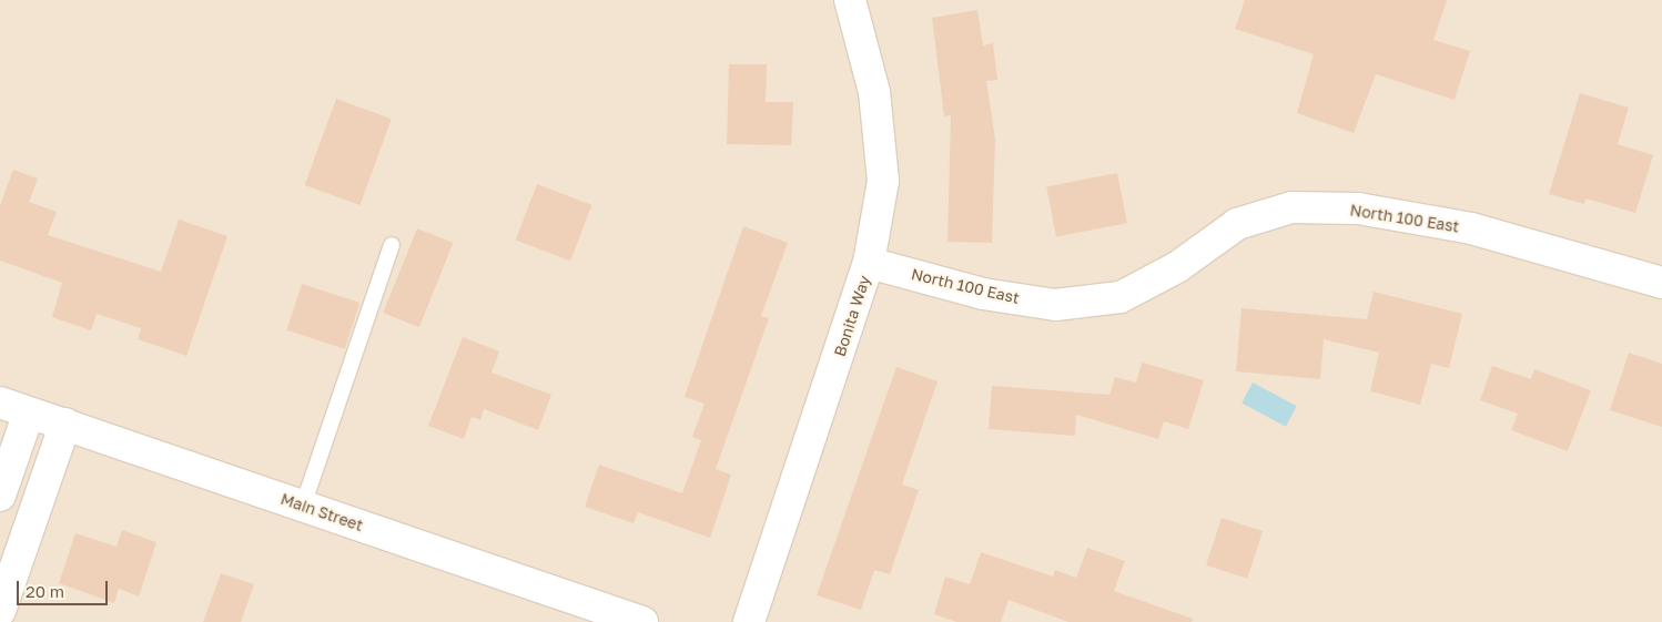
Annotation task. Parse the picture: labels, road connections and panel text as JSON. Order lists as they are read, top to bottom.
{
  "streets": {
    "street": ["North 100 East", "Bonita Way", "Main Street"]
  },
  "crossings": [
    ["North 100 East", "Bonita Way"]
  ],
  "scale_bar": "20 m"
}
